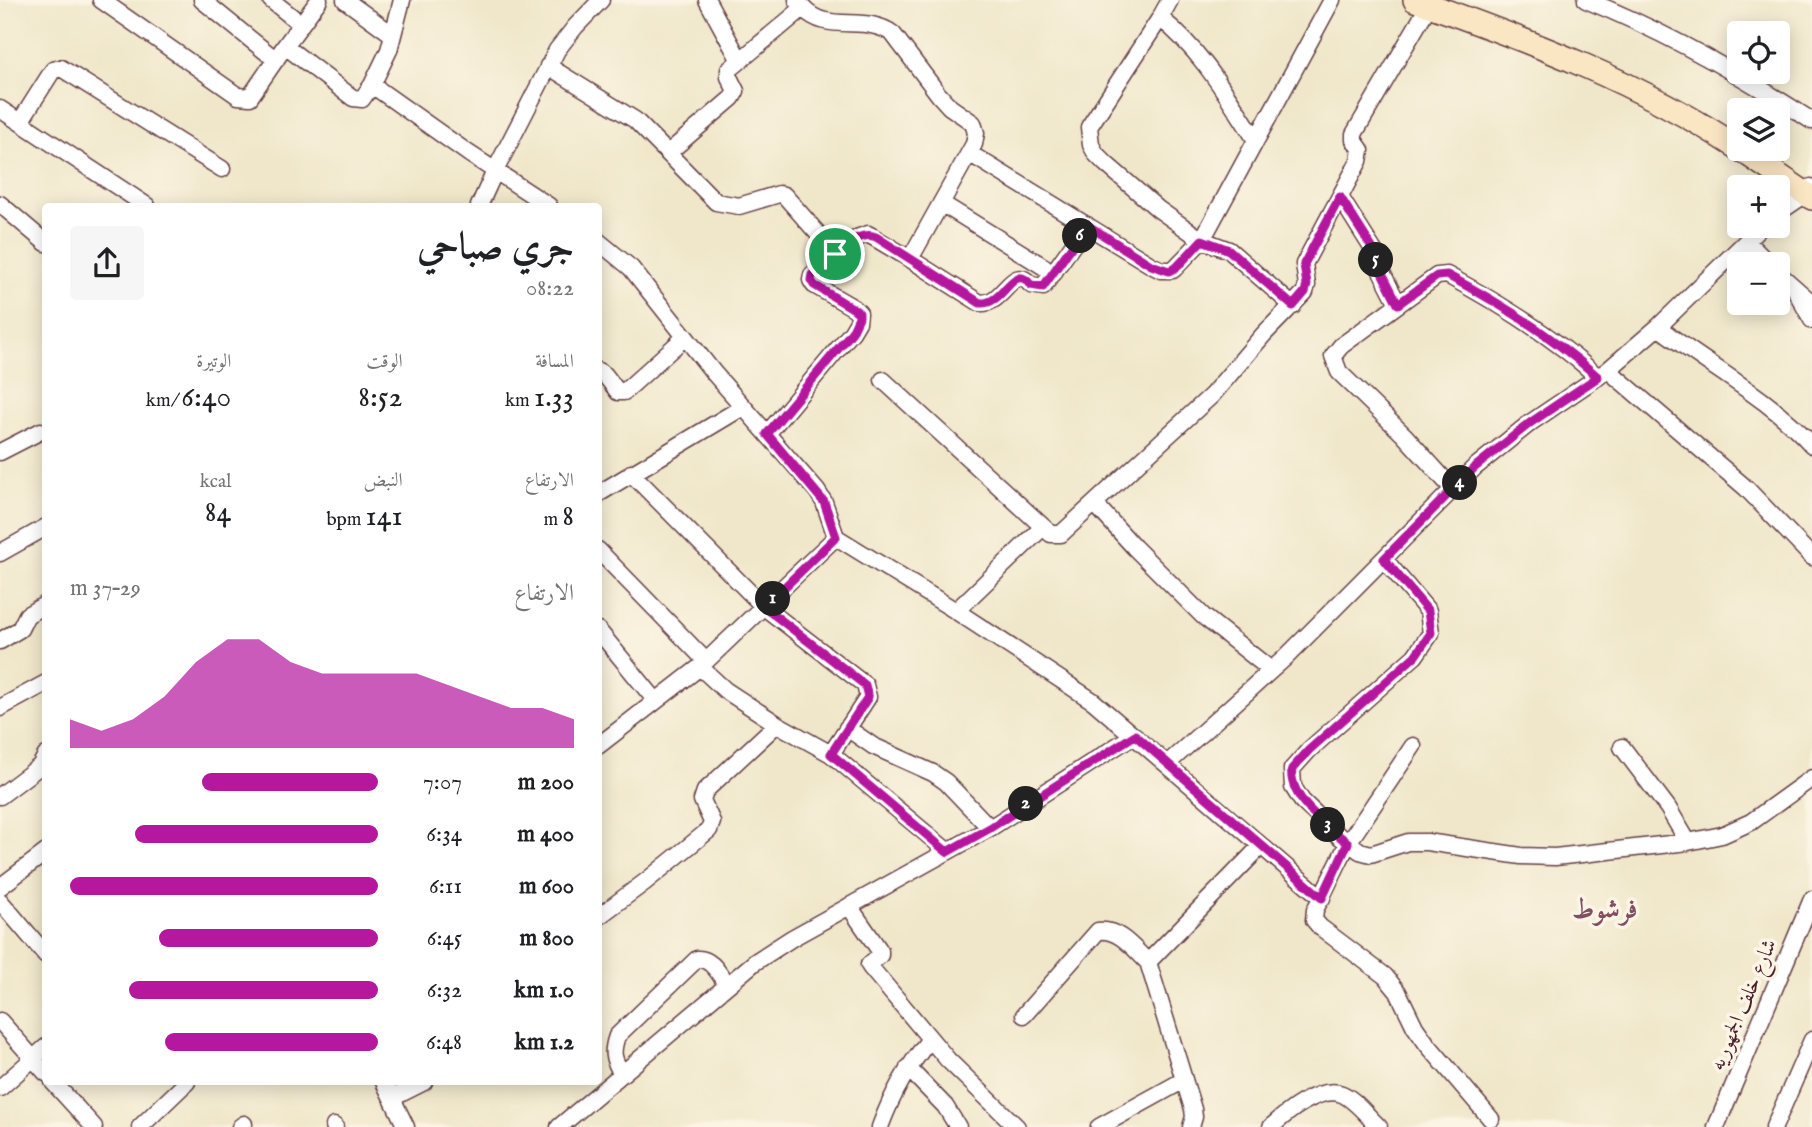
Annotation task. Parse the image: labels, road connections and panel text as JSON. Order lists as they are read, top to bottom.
{
  "streets": {
    "street": ["شارع خلف الجمهوريه"]
  },
  "districts": ["فرشوط"],
  "page": {
    "map_buttons": ["+", "−"],
    "heading": ["جري صباحي", "08:22"],
    "pins": [
      "6",
      "5",
      "4",
      "1",
      "2",
      "3"
    ],
    "stats": [
      ["المسافة", "1.33 km"],
      ["الوقت", "8:52"],
      ["الوتيرة", "6:40 /km"],
      ["الارتفاع", "8 m"],
      ["النبض", "141 bpm"],
      ["kcal", "84"]
    ],
    "chart": ["الارتفاع", "29–37 m"],
    "list": [
      {
        "name": "200 m",
        "note": "7:07"
      },
      {
        "name": "400 m",
        "note": "6:34"
      },
      {
        "name": "600 m",
        "note": "6:11"
      },
      {
        "name": "800 m",
        "note": "6:45"
      },
      {
        "name": "1.0 km",
        "note": "6:32"
      },
      {
        "name": "1.2 km",
        "note": "6:48"
      }
    ]
  }
}
